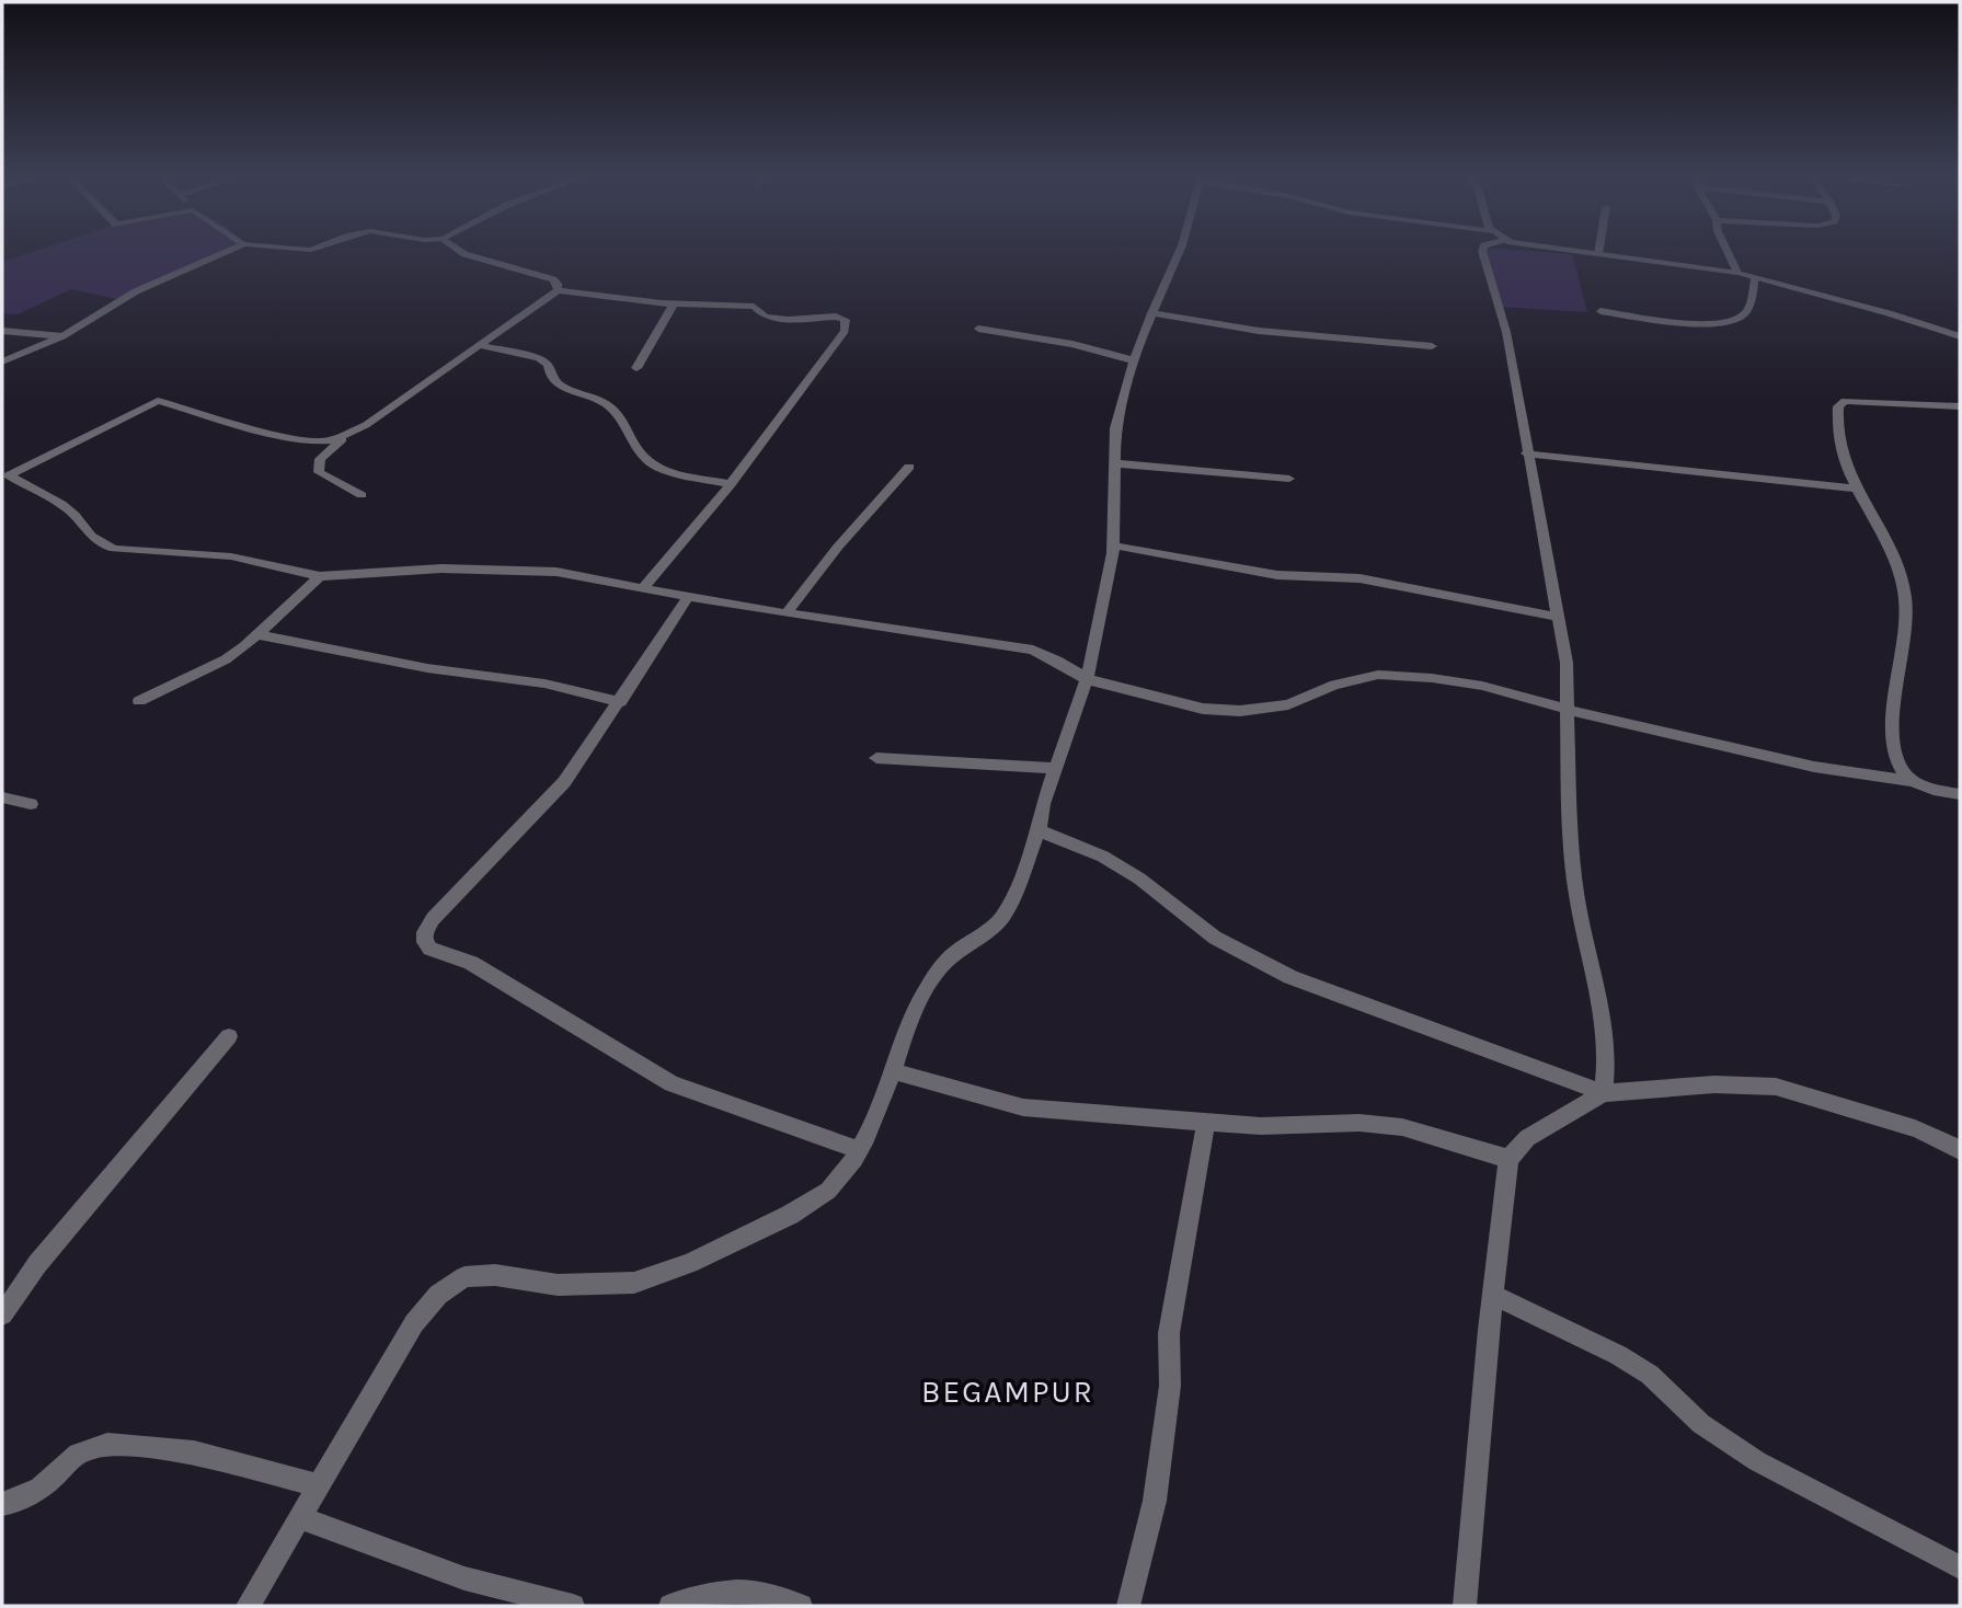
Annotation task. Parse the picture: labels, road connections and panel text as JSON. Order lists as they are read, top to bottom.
{
  "districts": ["BEGAMPUR"]
}
